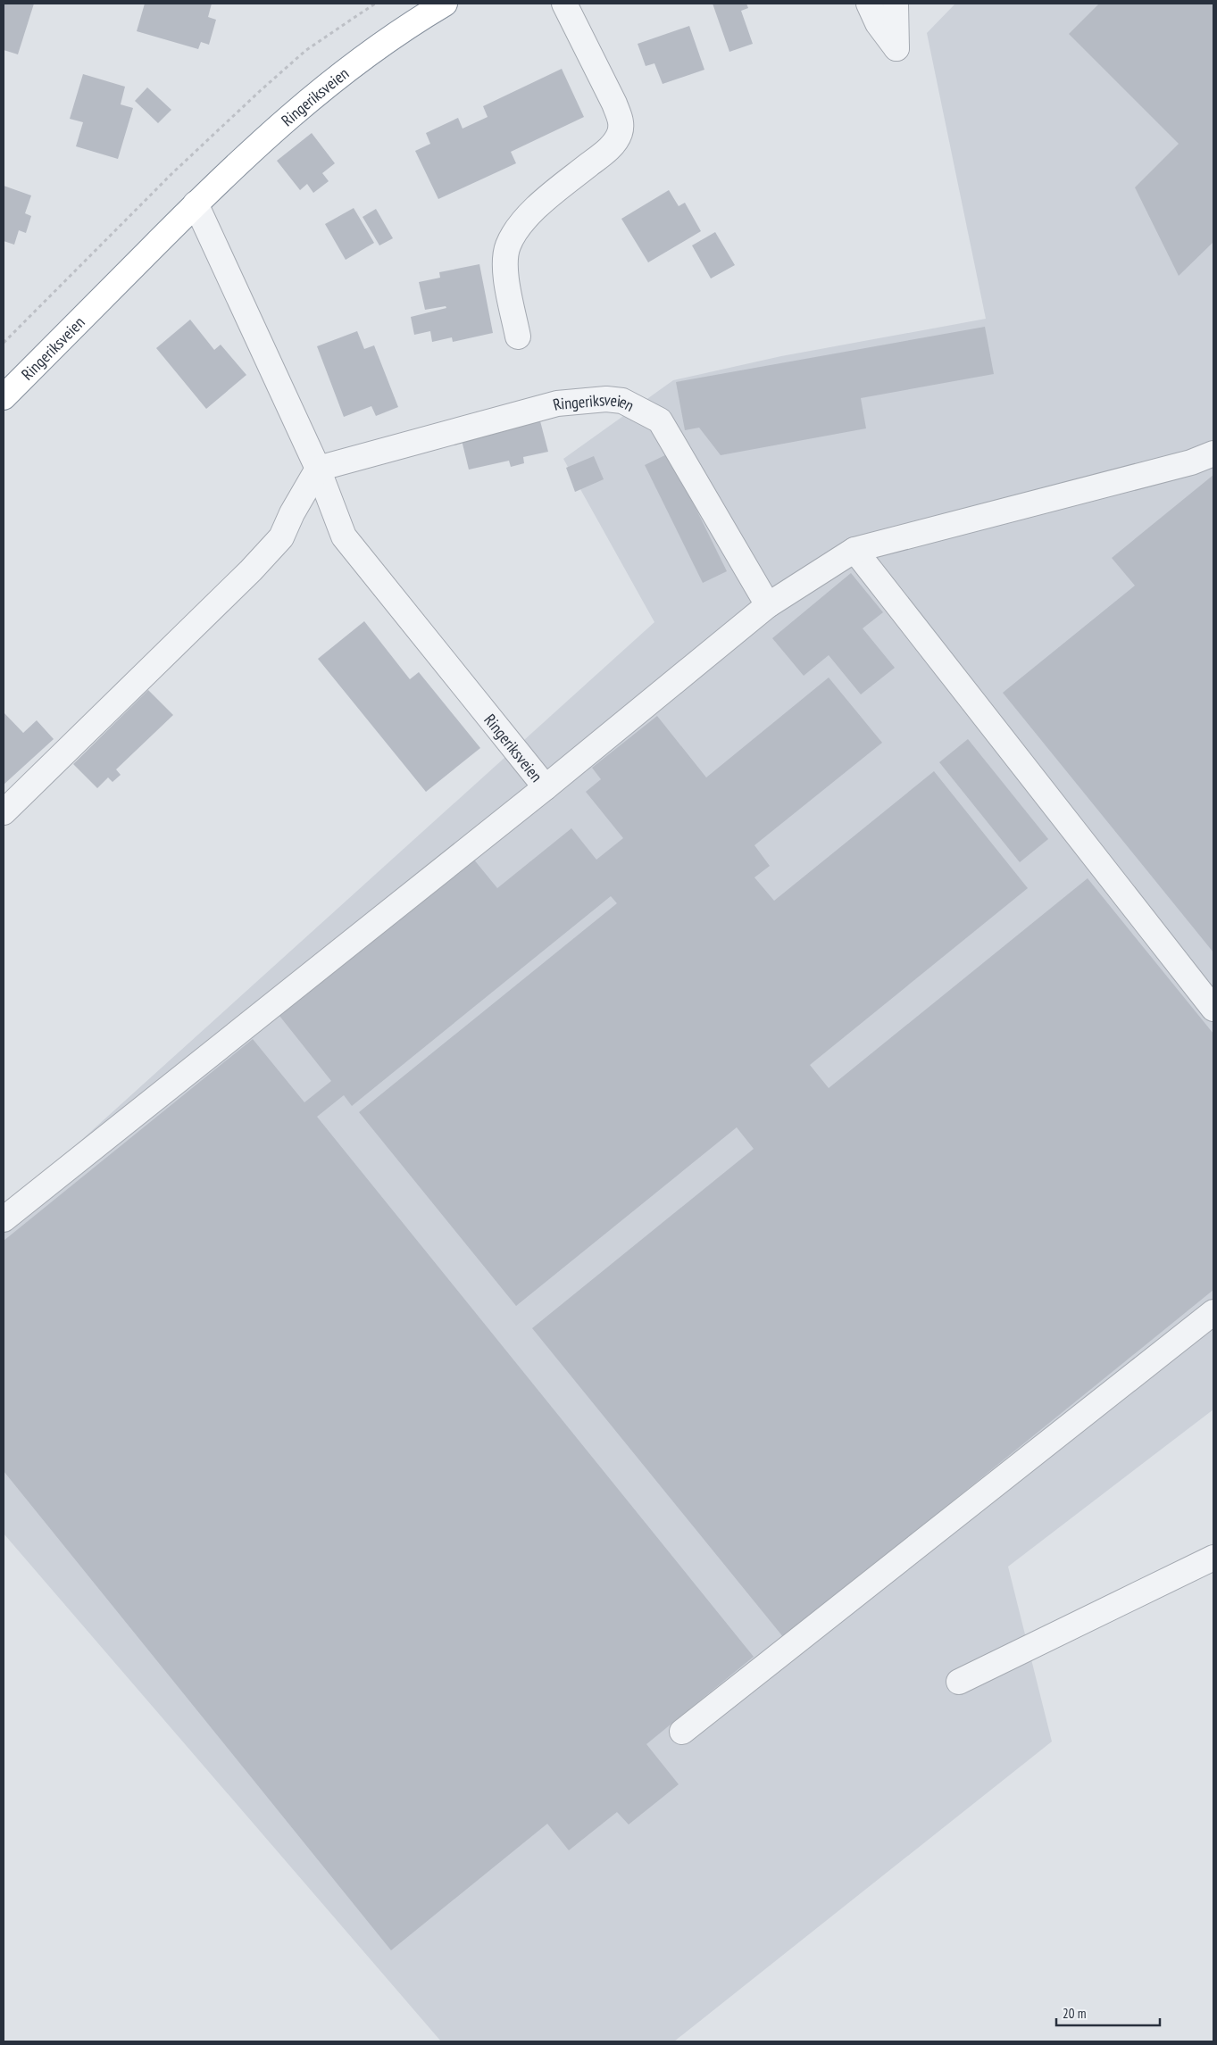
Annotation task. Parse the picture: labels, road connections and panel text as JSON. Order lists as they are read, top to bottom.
{
  "streets": {
    "highway": ["Ringeriksveien"]
  },
  "scale_bar": "20 m"
}
